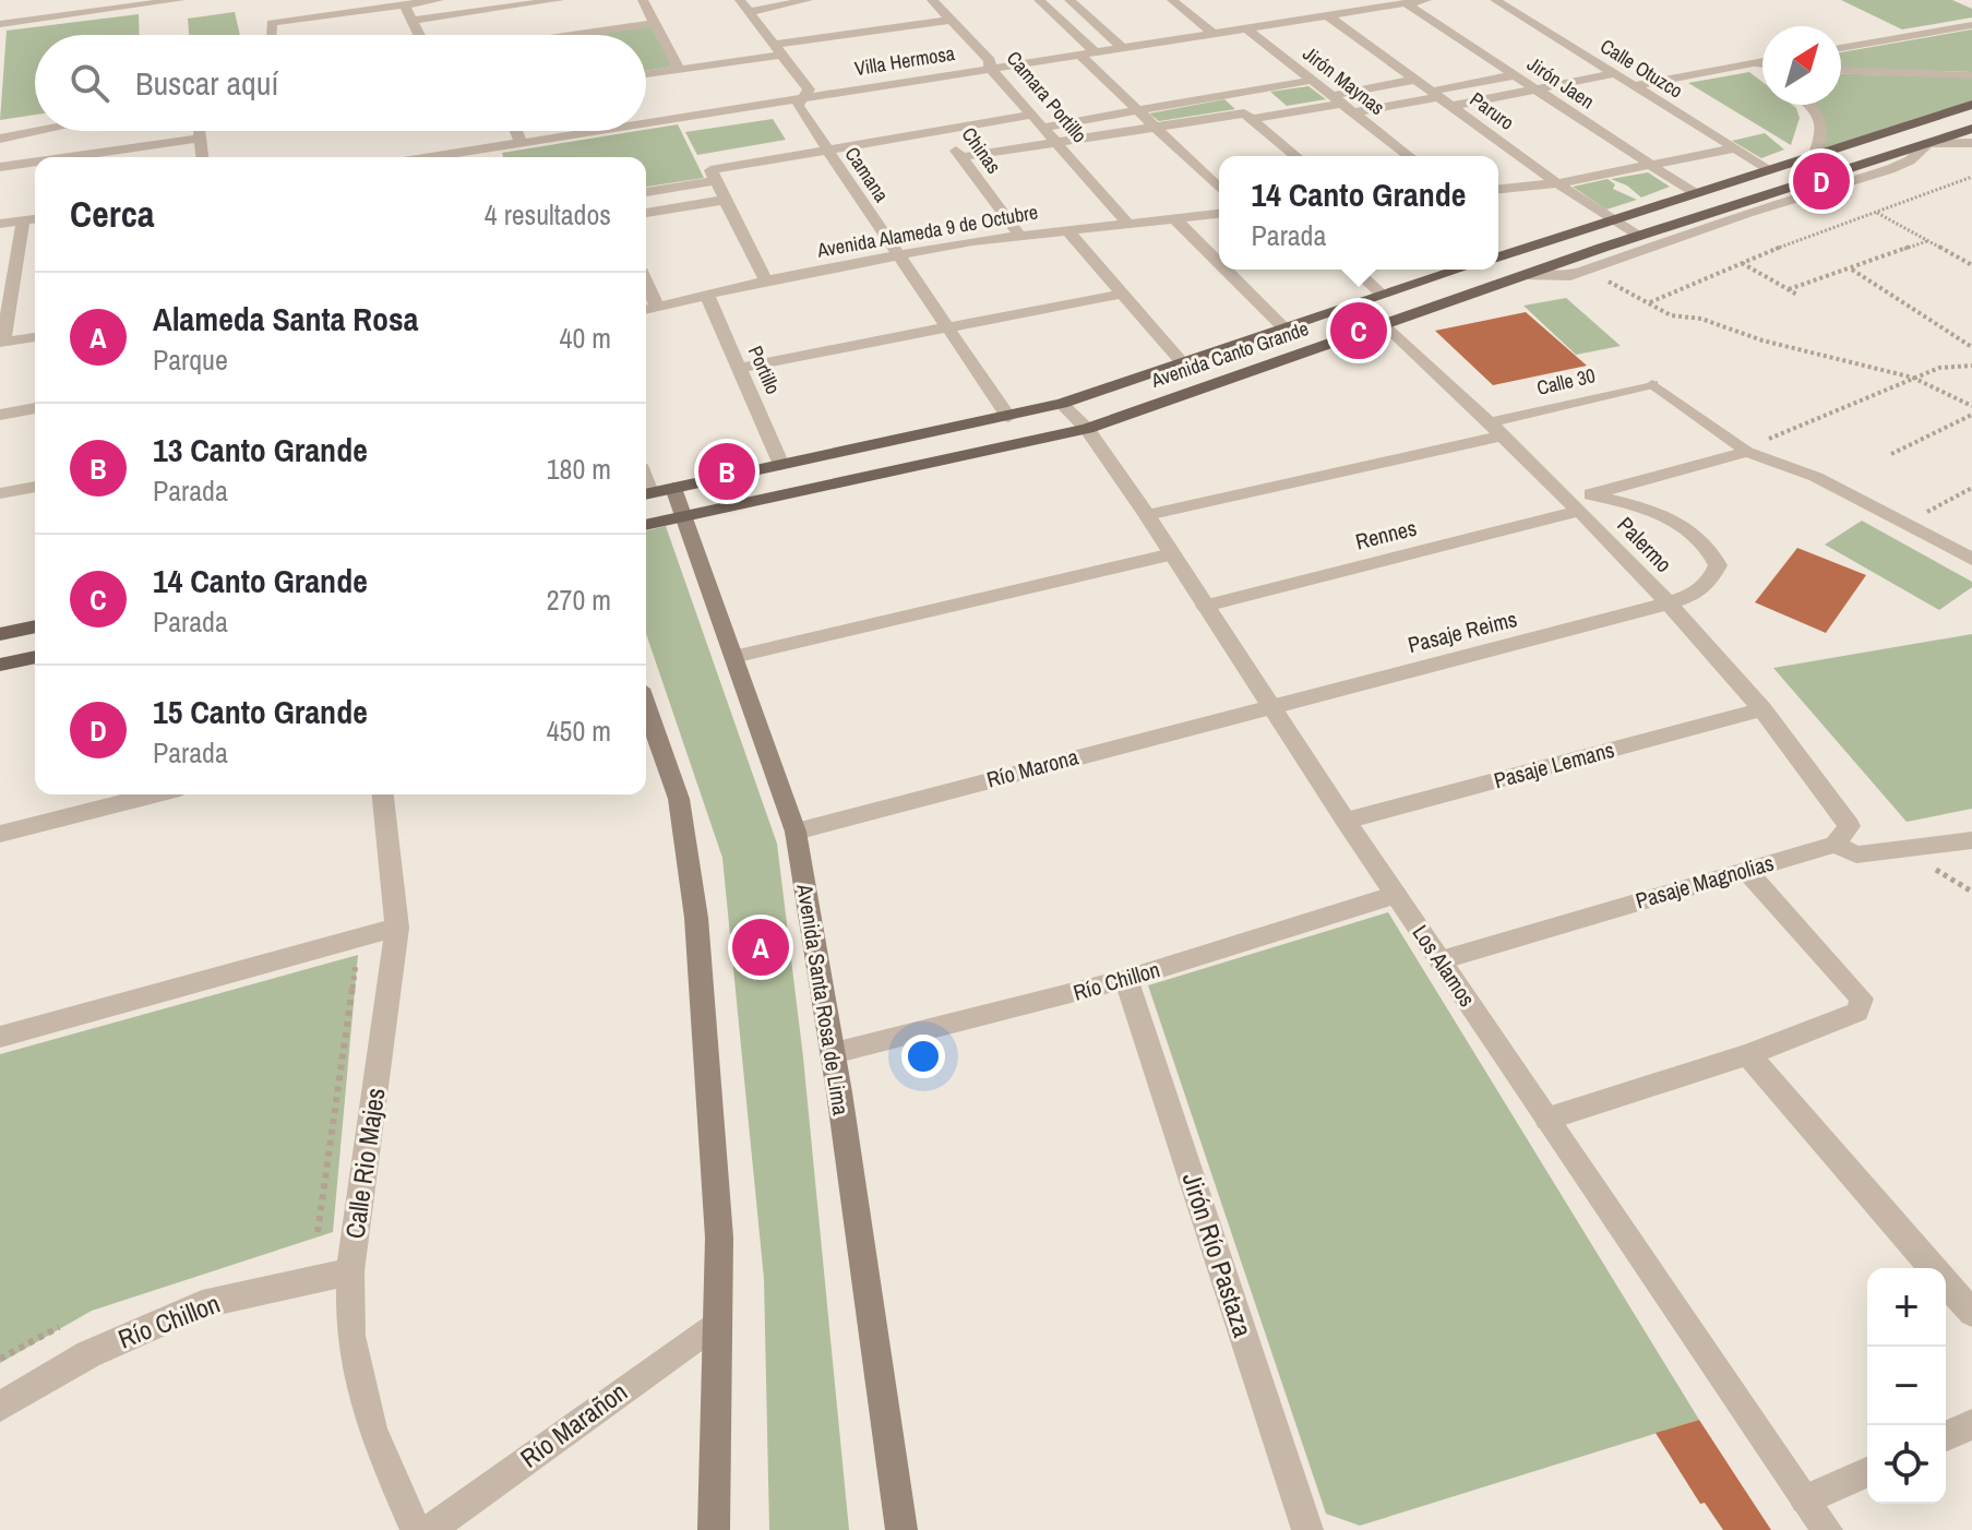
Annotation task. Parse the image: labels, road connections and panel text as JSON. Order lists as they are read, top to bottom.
{
  "streets": {
    "main road": ["Avenida Canto Grande", "Avenida Santa Rosa de Lima"],
    "street": [
      "Villa Hermosa",
      "Calle Otuzco",
      "Jirón Maynas",
      "Jirón Jaen",
      "Camara Portillo",
      "Paruro",
      "Chinas",
      "Camana",
      "Avenida Alameda 9 de Octubre",
      "Portillo",
      "Calle 30",
      "Rennes",
      "Palermo",
      "Pasaje Reims",
      "Pasaje Lemans",
      "Río Marona",
      "Pasaje Magnolias",
      "Los Alamos",
      "Río Chillon",
      "Calle Rio Majes",
      "Jirón Río Pastaza",
      "Río Marañon"
    ]
  },
  "crossings": [
    ["Villa Hermosa", "Jirón Maynas"],
    ["Villa Hermosa", "Jirón Jaen"],
    ["Villa Hermosa", "Camara Portillo"],
    ["Villa Hermosa", "Paruro"],
    ["Villa Hermosa", "Camana"],
    ["Camara Portillo", "Avenida Alameda 9 de Octubre"],
    ["Paruro", "Avenida Canto Grande"],
    ["Chinas", "Avenida Alameda 9 de Octubre"],
    ["Camana", "Avenida Alameda 9 de Octubre"],
    ["Camana", "Avenida Canto Grande"],
    ["Avenida Alameda 9 de Octubre", "Portillo"],
    ["Avenida Canto Grande", "Portillo"],
    ["Avenida Canto Grande", "Palermo"],
    ["Avenida Canto Grande", "Los Alamos"],
    ["Avenida Canto Grande", "Avenida Santa Rosa de Lima"],
    ["Calle 30", "Palermo"],
    ["Calle 30", "Los Alamos"],
    ["Rennes", "Palermo"],
    ["Rennes", "Pasaje Reims"],
    ["Rennes", "Los Alamos"],
    ["Palermo", "Pasaje Reims"],
    ["Palermo", "Pasaje Lemans"],
    ["Palermo", "Pasaje Magnolias"],
    ["Pasaje Reims", "Río Marona"],
    ["Pasaje Reims", "Los Alamos"],
    ["Pasaje Lemans", "Los Alamos"],
    ["Río Marona", "Los Alamos"],
    ["Río Marona", "Avenida Santa Rosa de Lima"],
    ["Pasaje Magnolias", "Los Alamos"],
    ["Los Alamos", "Río Chillon"],
    ["Río Chillon", "Avenida Santa Rosa de Lima"],
    ["Río Chillon", "Calle Rio Majes"],
    ["Río Chillon", "Jirón Río Pastaza"]
  ],
  "north": "top right",
  "page": {
    "search": "Buscar aquí",
    "pins": [
      "D",
      "C",
      "B",
      "A"
    ],
    "popup": ["14 Canto Grande", "Parada"],
    "heading": ["Cerca", "4 resultados"],
    "list": [
      {
        "mark": "A",
        "name": "Alameda Santa Rosa",
        "note": "Parque",
        "value": "40 m"
      },
      {
        "mark": "B",
        "name": "13 Canto Grande",
        "note": "Parada",
        "value": "180 m"
      },
      {
        "mark": "C",
        "name": "14 Canto Grande",
        "note": "Parada",
        "value": "270 m"
      },
      {
        "mark": "D",
        "name": "15 Canto Grande",
        "note": "Parada",
        "value": "450 m"
      }
    ],
    "map_buttons": ["+", "−"]
  }
}
